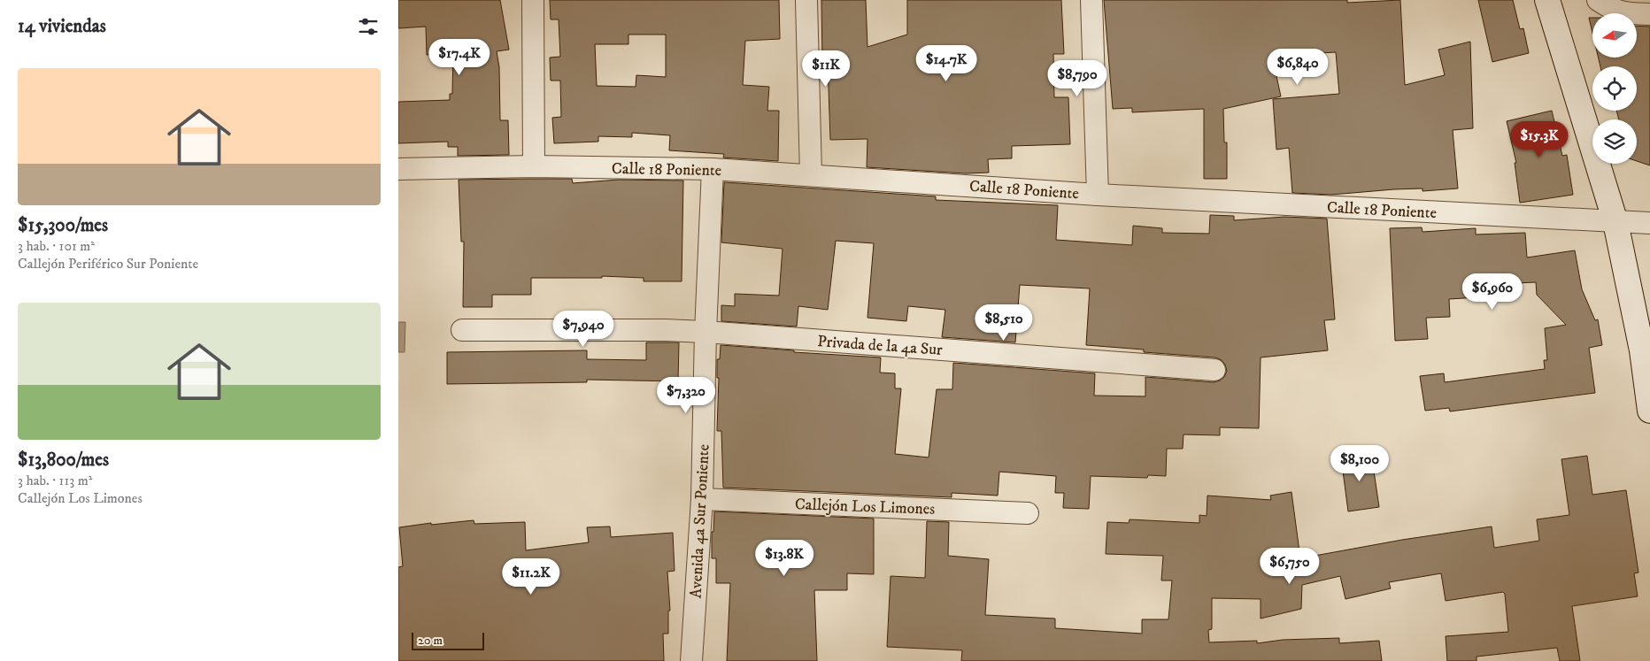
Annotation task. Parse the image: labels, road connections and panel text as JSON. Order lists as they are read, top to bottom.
{
  "streets": {
    "street": [
      "Calle 18 Poniente",
      "Privada de la 4a Sur",
      "Callejón Los Limones",
      "Avenida 4a Sur Poniente"
    ]
  },
  "crossings": [
    ["Calle 18 Poniente", "Avenida 4a Sur Poniente"],
    ["Privada de la 4a Sur", "Avenida 4a Sur Poniente"],
    ["Callejón Los Limones", "Avenida 4a Sur Poniente"]
  ],
  "scale_bar": "20 m",
  "north": "left",
  "page": {
    "heading": "14 viviendas",
    "price": [
      "$17.4K",
      "$14.7K",
      "$6,840",
      "$11K",
      "$8,790",
      "$15.3K",
      "$6,960",
      "$8,510",
      "$7,940",
      "$7,320",
      "$8,100",
      "$13.8K",
      "$6,750",
      "$11.2K"
    ],
    "list": [
      {
        "name": "$15,300/mes",
        "note": "3 hab. · 101 m² · Callejón Periférico Sur Poniente"
      },
      {
        "name": "$13,800/mes",
        "note": "3 hab. · 113 m² · Callejón Los Limones"
      }
    ],
    "scale": "20 m"
  }
}
